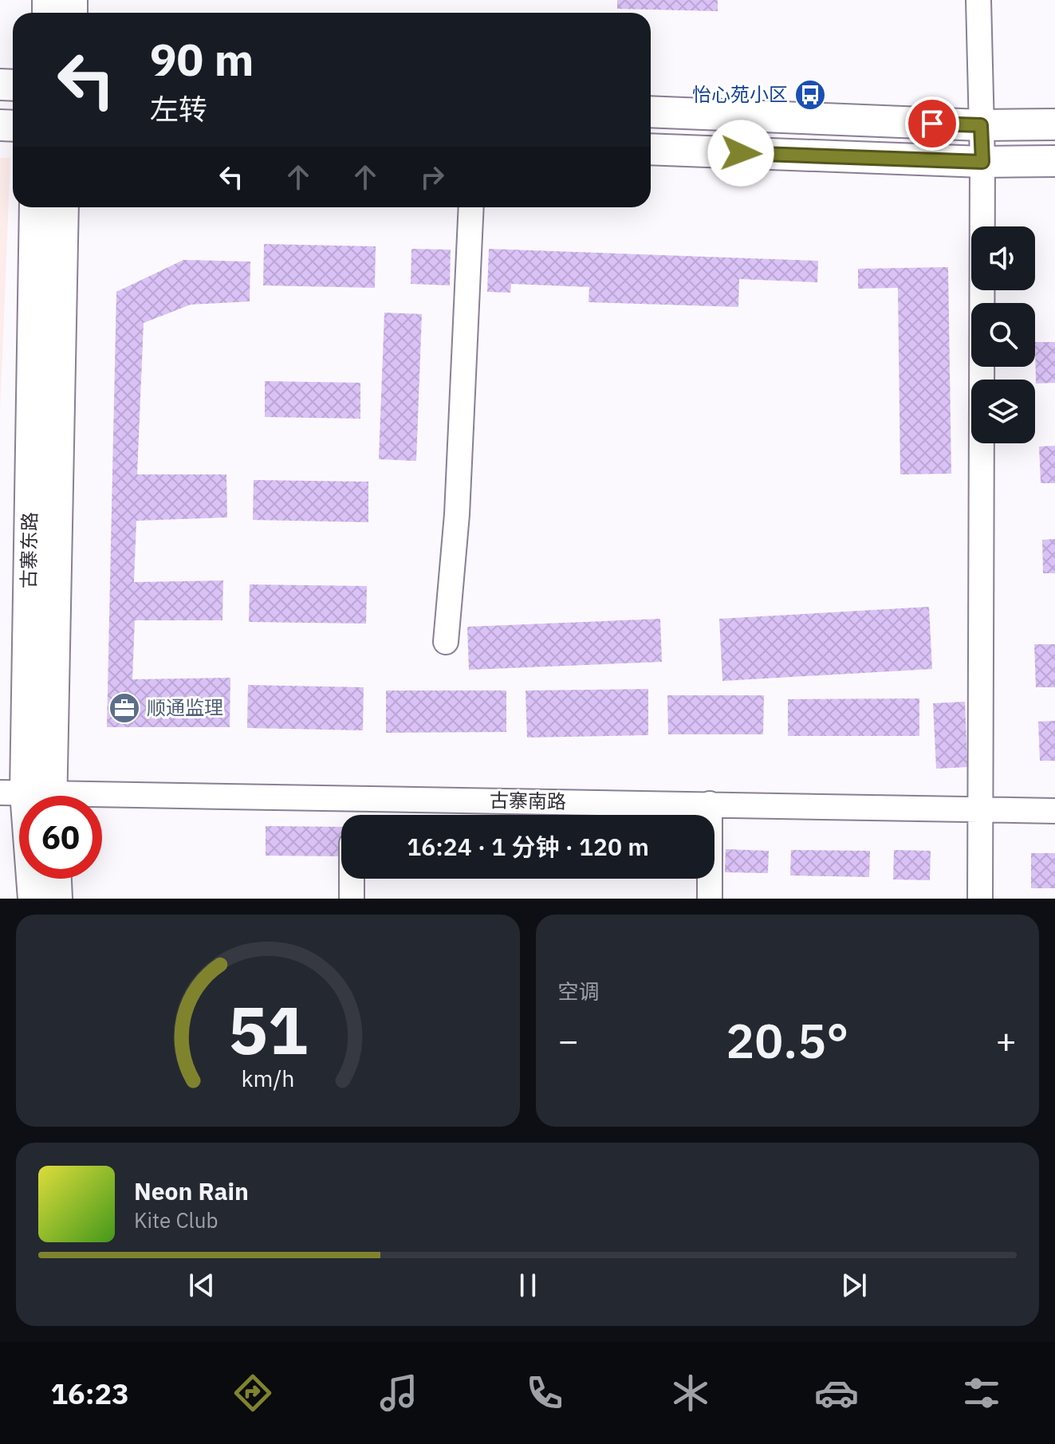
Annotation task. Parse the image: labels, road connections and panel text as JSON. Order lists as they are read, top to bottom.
{
  "streets": {
    "main road": ["古寨东路"],
    "street": ["古寨南路"]
  },
  "places": {
    "bus stop": ["怡心苑小区"],
    "office": ["顺通监理"]
  },
  "page": {
    "turn": ["90 m", "左转"],
    "limit": "60",
    "trip": "16:24 · 1 分钟 · 120 m",
    "tile": "空调",
    "heat": ["−", "20.5°", "+"],
    "song": ["Neon Rain", "Kite Club"],
    "tabs": "16:23",
    "gauge": ["51", "km/h"]
  }
}
